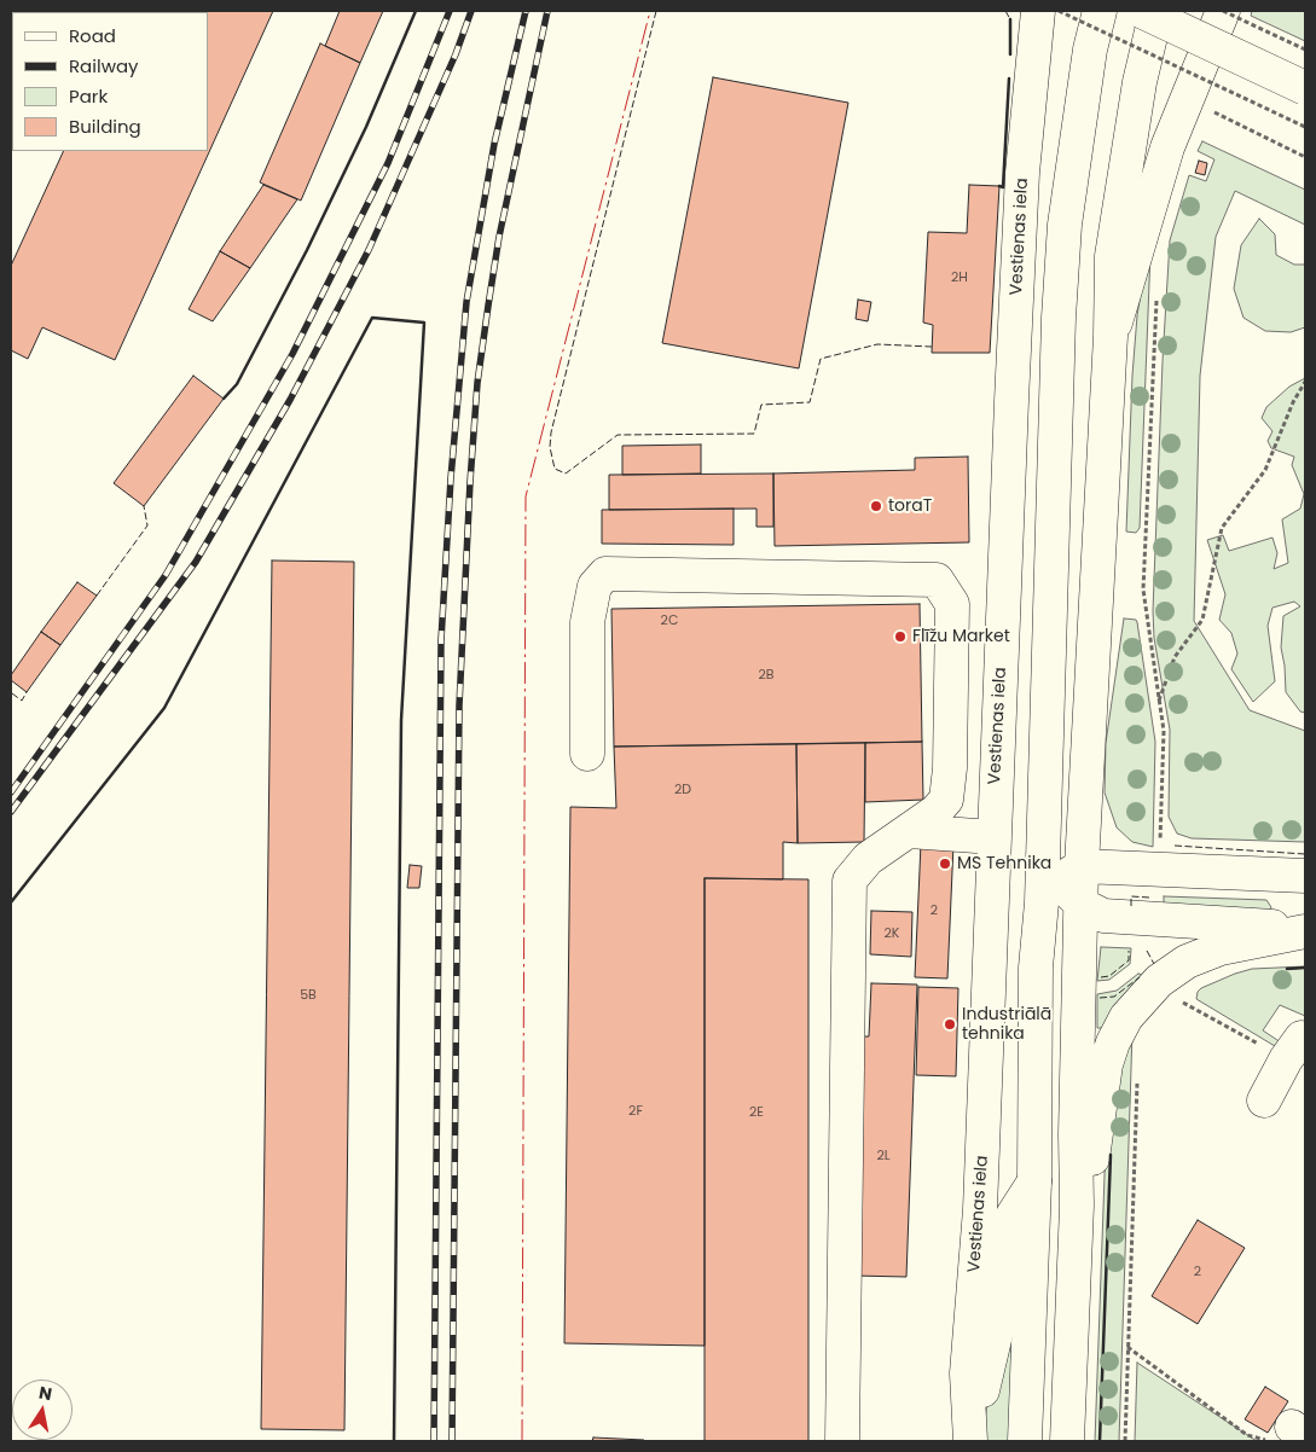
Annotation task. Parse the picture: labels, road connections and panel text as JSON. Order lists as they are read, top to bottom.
{
  "streets": {
    "main road": ["Vestienas iela"]
  },
  "places": [
    "toraT",
    "Flīžu Market",
    "MS Tehnika",
    "Industriālā tehnika"
  ],
  "house_numbers": [
    "2H",
    "2C",
    "2B",
    "2D",
    "2",
    "2K",
    "5B",
    "2F",
    "2E",
    "2L",
    "2"
  ],
  "legend": [
    "Road",
    "Railway",
    "Park",
    "Building"
  ],
  "north": "top"
}
